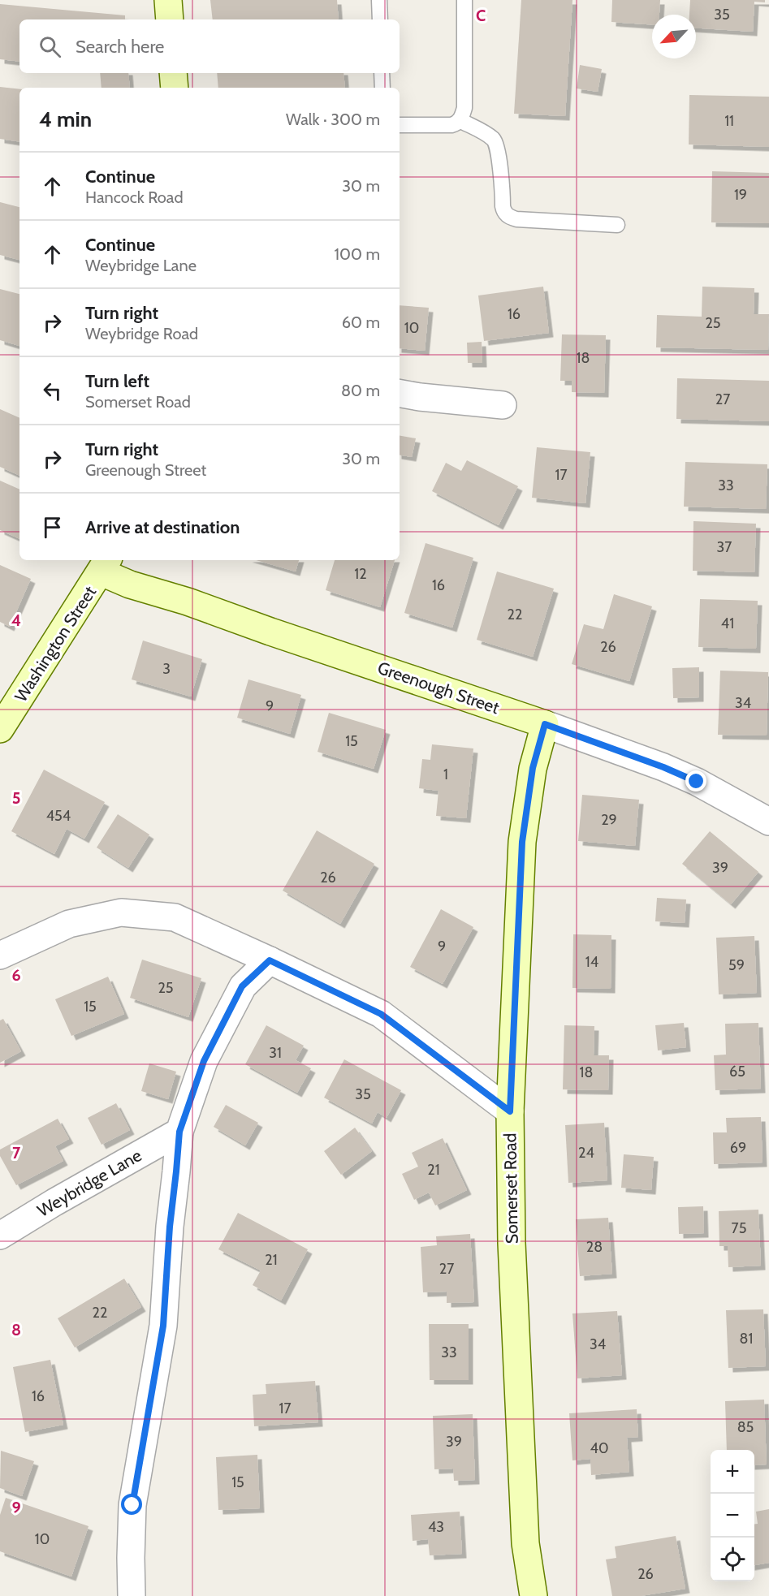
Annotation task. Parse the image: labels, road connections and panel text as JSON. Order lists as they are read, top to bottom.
{
  "streets": {
    "street": [
      "Washington Street",
      "Greenough Street",
      "Weybridge Lane",
      "Somerset Road"
    ]
  },
  "crossings": [
    ["Washington Street", "Greenough Street"],
    ["Greenough Street", "Somerset Road"]
  ],
  "house_numbers": [
    "35",
    "11",
    "19",
    "16",
    "25",
    "10",
    "18",
    "27",
    "17",
    "33",
    "37",
    "12",
    "16",
    "22",
    "41",
    "26",
    "3",
    "34",
    "9",
    "15",
    "1",
    "454",
    "29",
    "39",
    "26",
    "9",
    "14",
    "59",
    "25",
    "15",
    "31",
    "65",
    "18",
    "35",
    "69",
    "24",
    "21",
    "75",
    "28",
    "21",
    "27",
    "22",
    "81",
    "34",
    "33",
    "16",
    "17",
    "85",
    "39",
    "40",
    "15",
    "43",
    "10",
    "26"
  ],
  "north": "bottom left",
  "page": {
    "search": "Search here",
    "heading": ["4 min", "Walk · 300 m"],
    "list": [
      ["Continue", "Hancock Road", "30 m"],
      ["Continue", "Weybridge Lane", "100 m"],
      ["Turn right", "Weybridge Road", "60 m"],
      ["Turn left", "Somerset Road", "80 m"],
      ["Turn right", "Greenough Street", "30 m"],
      "Arrive at destination"
    ],
    "map_buttons": ["+", "−"]
  },
  "grid": {
    "columns": ["C"],
    "rows": [
      "4",
      "5",
      "6",
      "7",
      "8",
      "9"
    ]
  }
}
